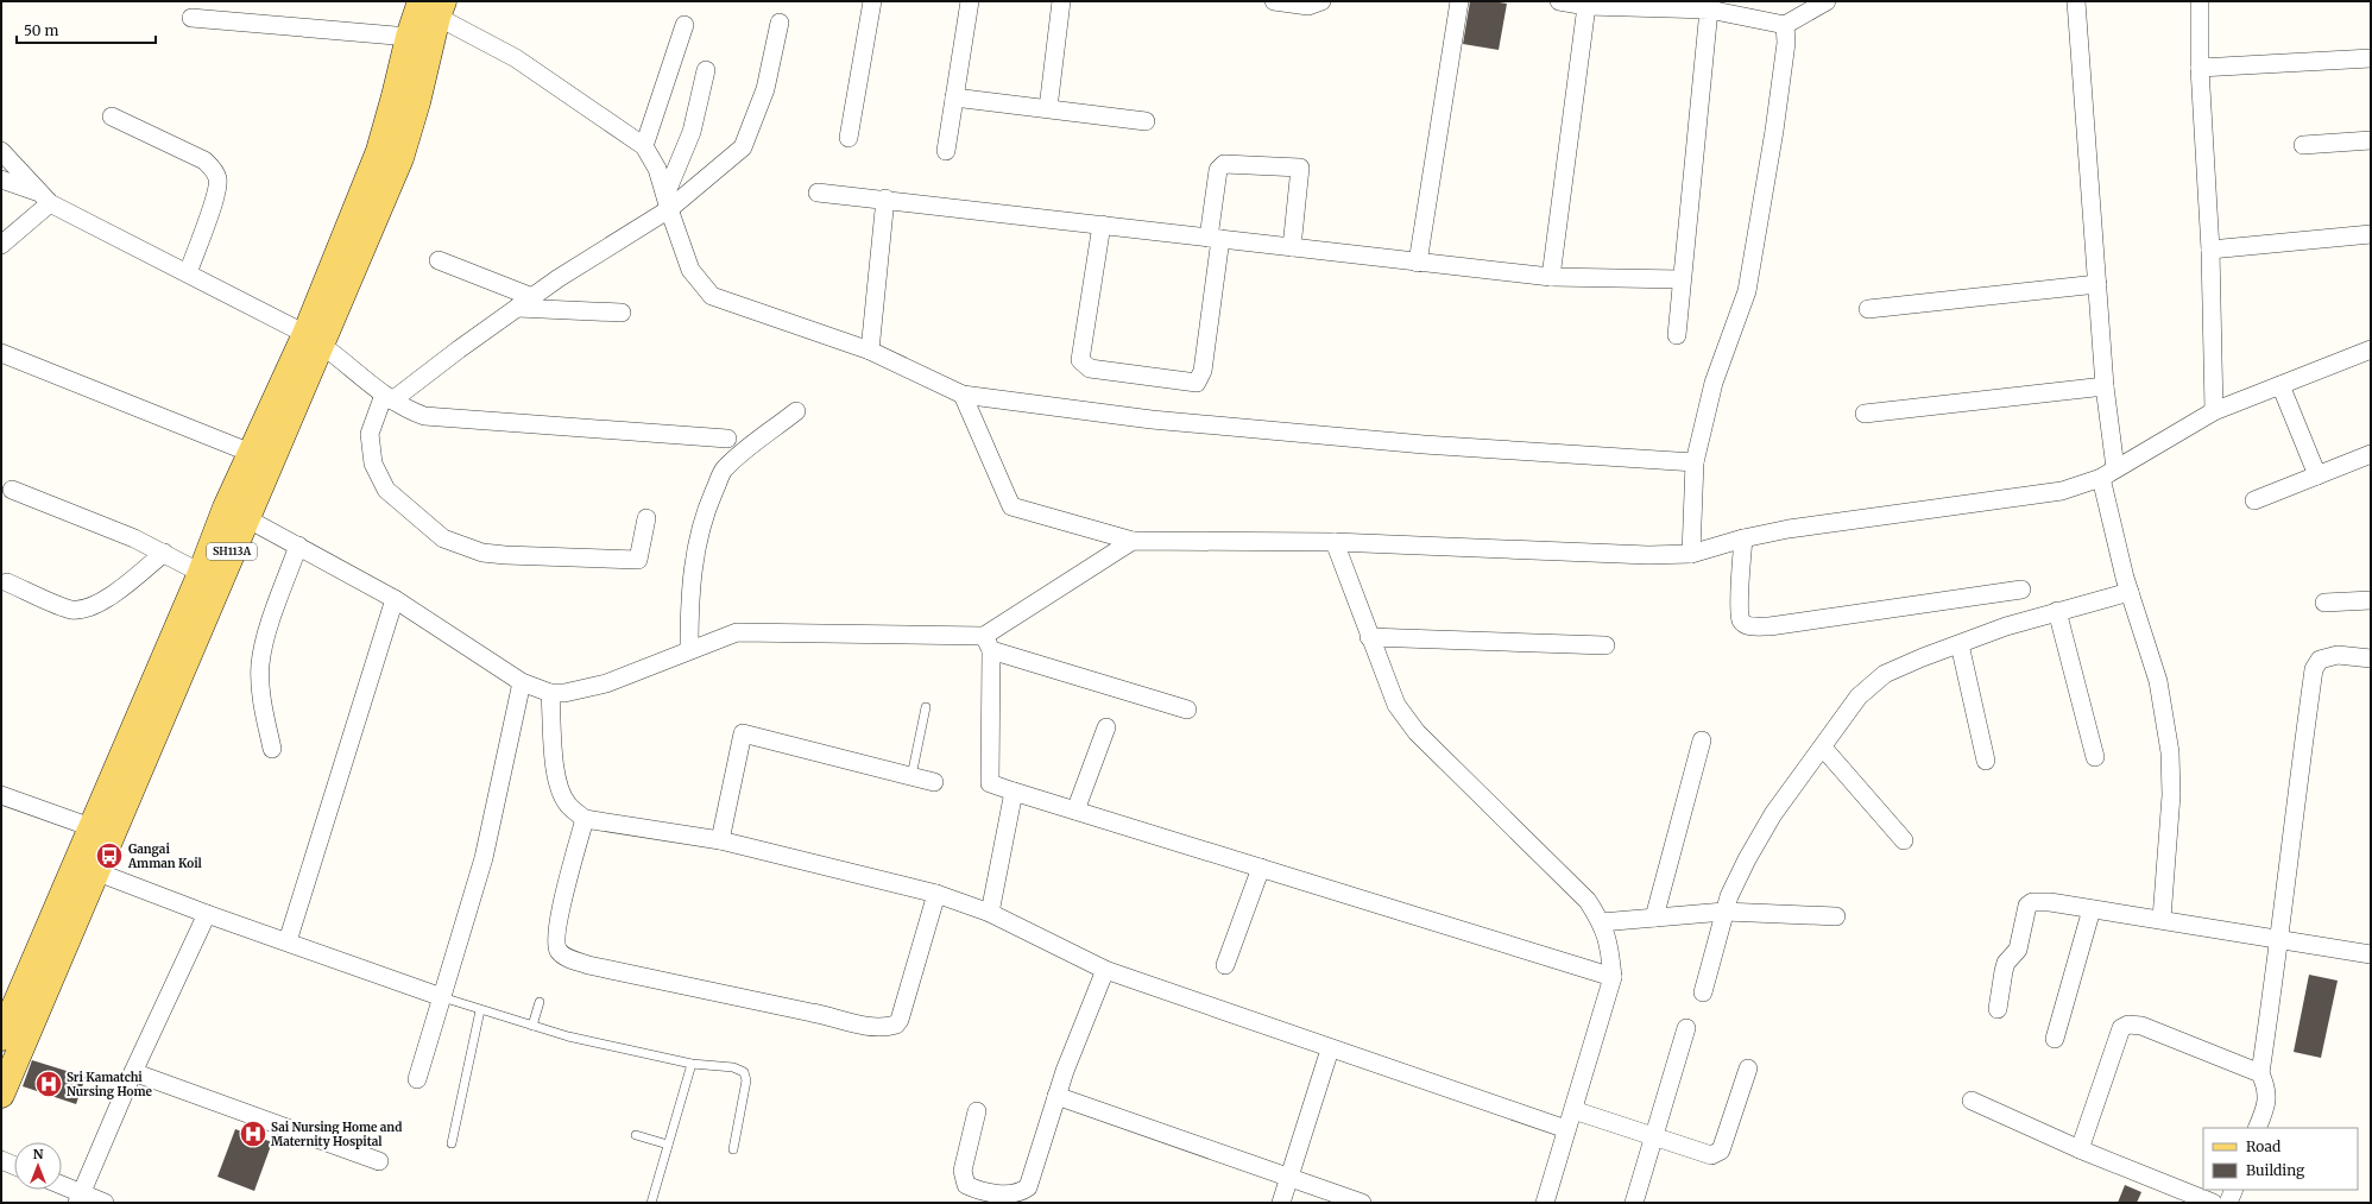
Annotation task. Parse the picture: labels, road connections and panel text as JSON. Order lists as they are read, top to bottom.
{
  "streets": {
    "main road": ["SH113A"]
  },
  "places": {
    "bus stop": ["Gangai Amman Koil"],
    "hospital": ["Sri Kamatchi Nursing Home", "Sai Nursing Home and Maternity Hospital"]
  },
  "legend": ["Road", "Building"],
  "scale_bar": "50 m",
  "north": "top"
}
